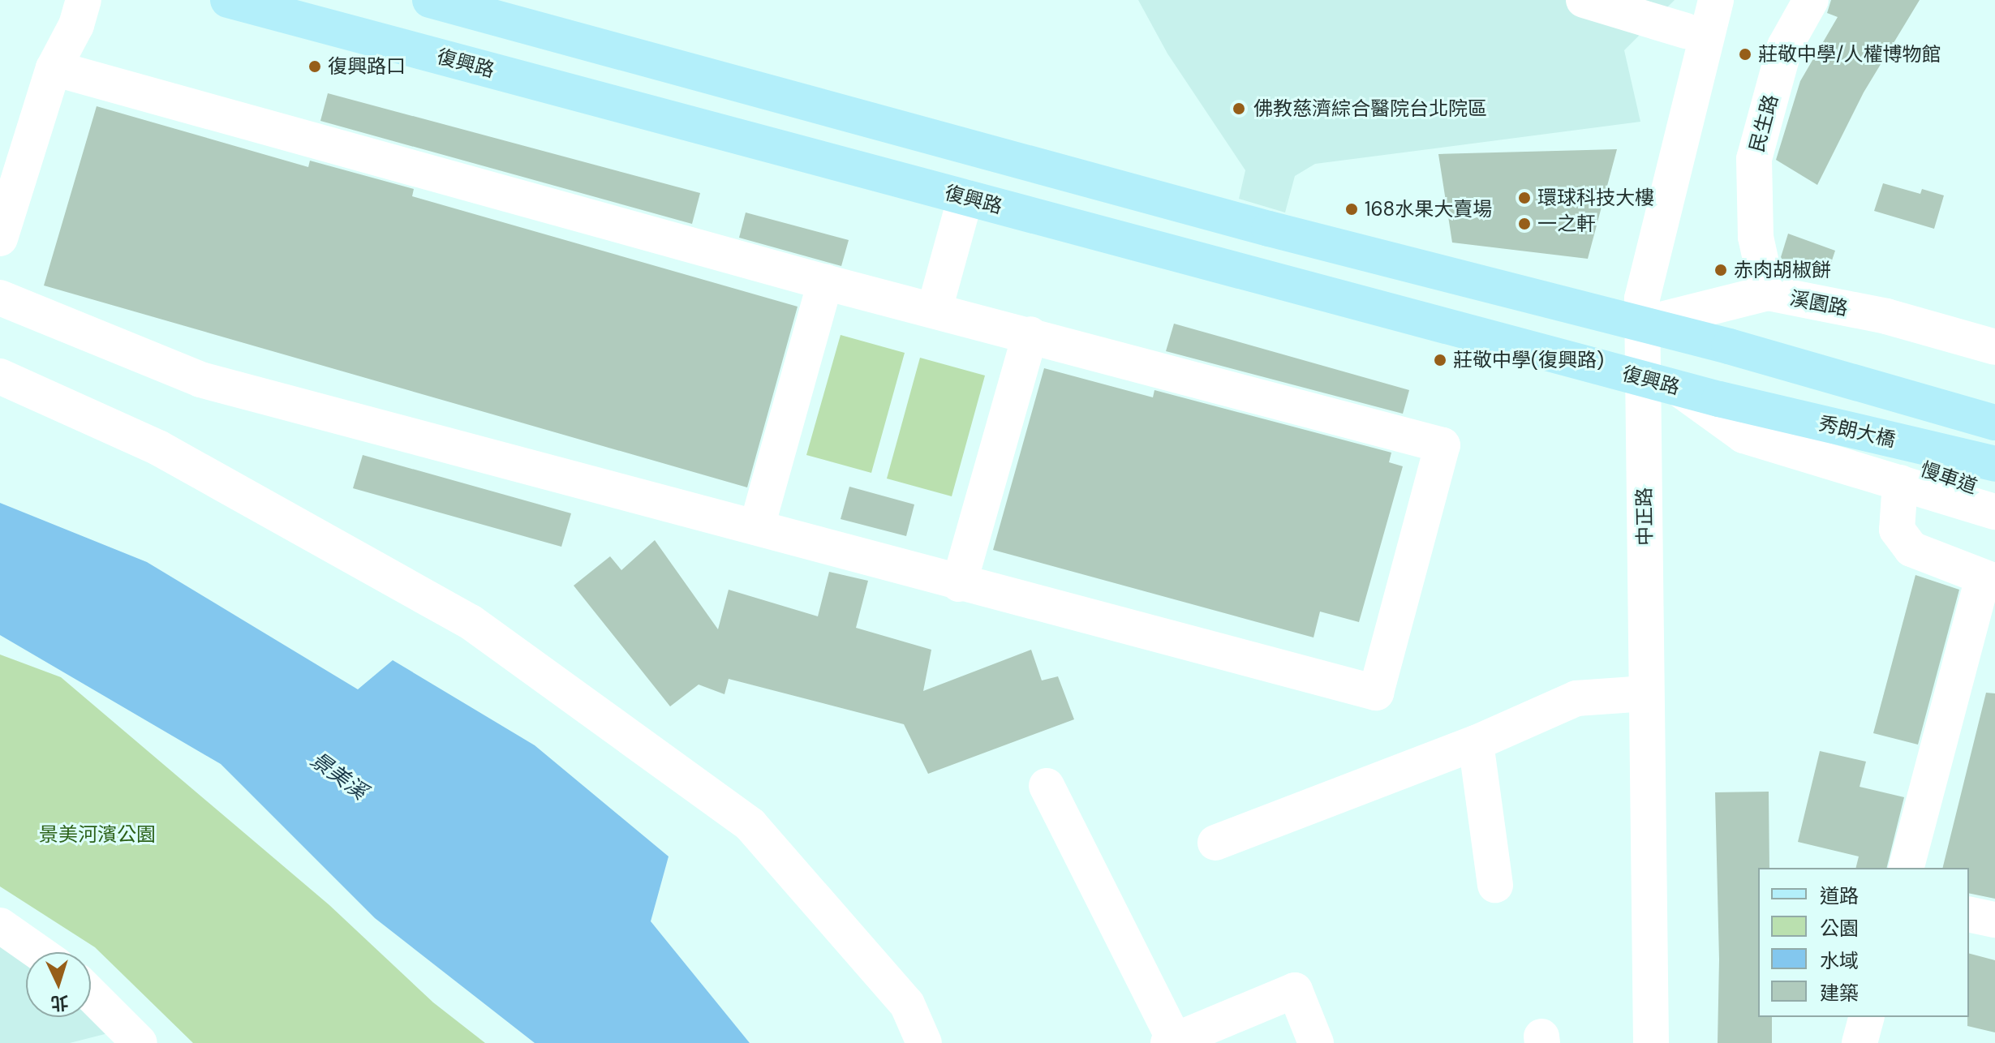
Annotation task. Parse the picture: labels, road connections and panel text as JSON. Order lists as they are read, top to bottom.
{
  "streets": {
    "main road": ["復興路", "秀朗大橋"],
    "street": [
      "民生路",
      "溪園路",
      "慢車道",
      "中正路"
    ]
  },
  "crossings": [
    ["復興路", "秀朗大橋"],
    ["復興路", "慢車道"],
    ["復興路", "中正路"],
    ["民生路", "溪園路"],
    ["溪園路", "中正路"],
    ["秀朗大橋", "慢車道"]
  ],
  "water": ["景美溪"],
  "parks": ["景美河濱公園"],
  "places": [
    "莊敬中學/人權博物館",
    "復興路口",
    "佛教慈濟綜合醫院台北院區",
    "環球科技大樓",
    "168水果大賣場",
    "一之軒",
    "赤肉胡椒餅",
    "莊敬中學(復興路)"
  ],
  "legend": [
    "道路",
    "公園",
    "水域",
    "建築"
  ],
  "north": "bottom"
}
